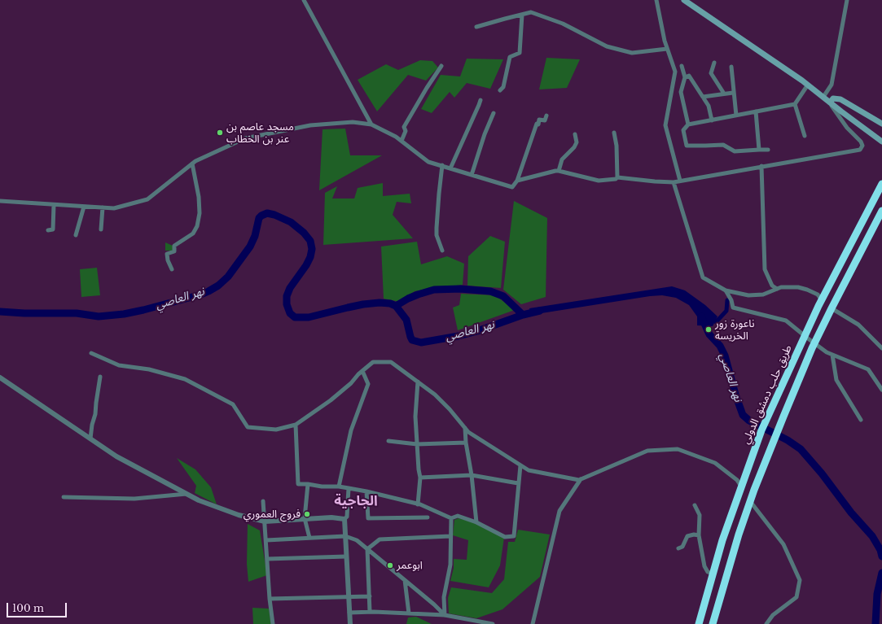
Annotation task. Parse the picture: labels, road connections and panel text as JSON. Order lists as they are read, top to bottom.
{
  "streets": {
    "highway": ["طريق حلب دمشق الدولي"]
  },
  "districts": ["الجاجية"],
  "water": ["نهر العاصي"],
  "places": [
    "مسجد عاصم بن عنر بن الخطاب",
    "ناعورة زور الخريسة",
    "فروج العموري",
    "ابوعمر"
  ],
  "scale_bar": "100 m"
}
